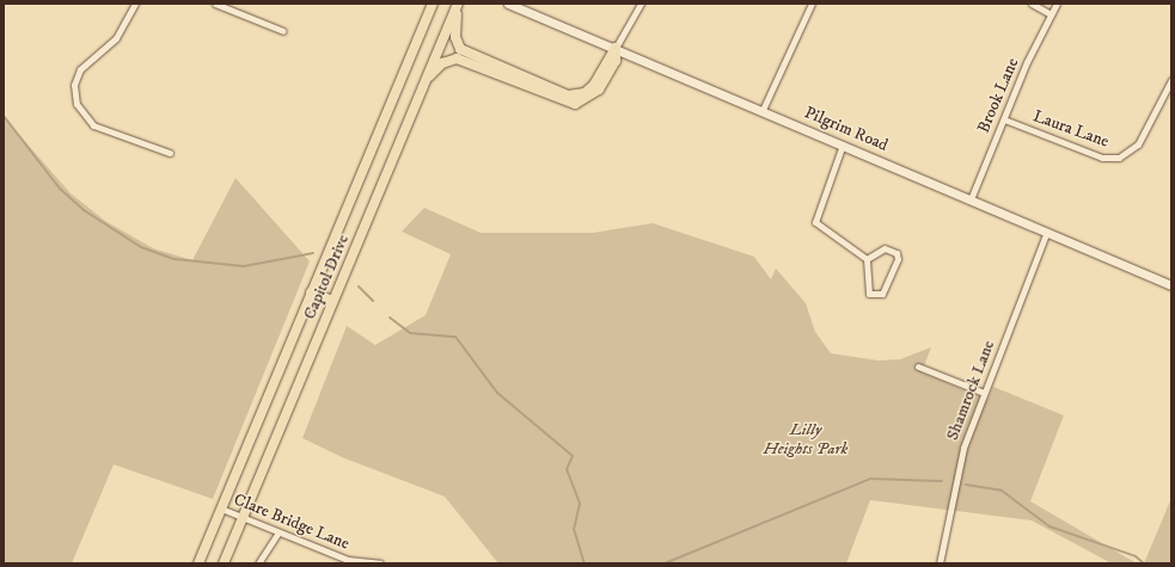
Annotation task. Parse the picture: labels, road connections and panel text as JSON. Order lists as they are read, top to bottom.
{
  "streets": {
    "main road": ["Pilgrim Road", "Capitol Drive"],
    "street": [
      "Brook Lane",
      "Laura Lane",
      "Shamrock Lane",
      "Clare Bridge Lane"
    ]
  },
  "crossings": [
    ["Brook Lane", "Pilgrim Road"],
    ["Brook Lane", "Laura Lane"],
    ["Pilgrim Road", "Shamrock Lane"],
    ["Capitol Drive", "Clare Bridge Lane"]
  ],
  "parks": ["Lilly Heights Park"]
}
